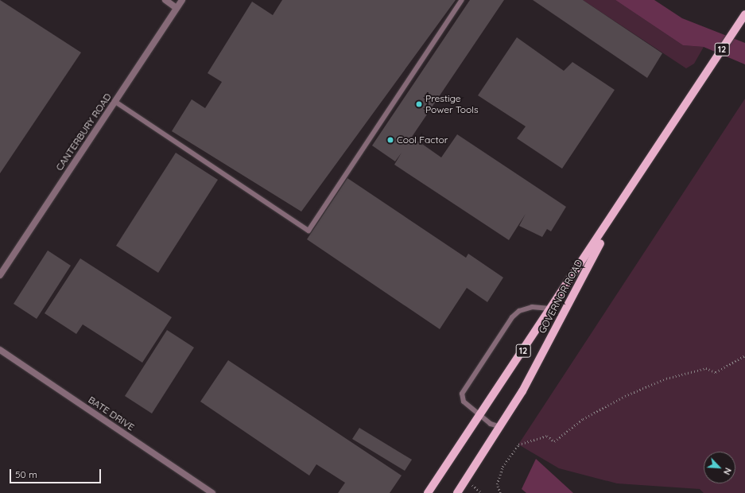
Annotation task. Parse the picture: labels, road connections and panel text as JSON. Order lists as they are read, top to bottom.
{
  "streets": {
    "main road": ["12", "GOVERNOR ROAD"],
    "street": ["CANTERBURY ROAD", "BATE DRIVE"]
  },
  "places": ["Prestige Power Tools", "Cool Factor"],
  "scale_bar": "50 m",
  "north": "bottom right"
}
